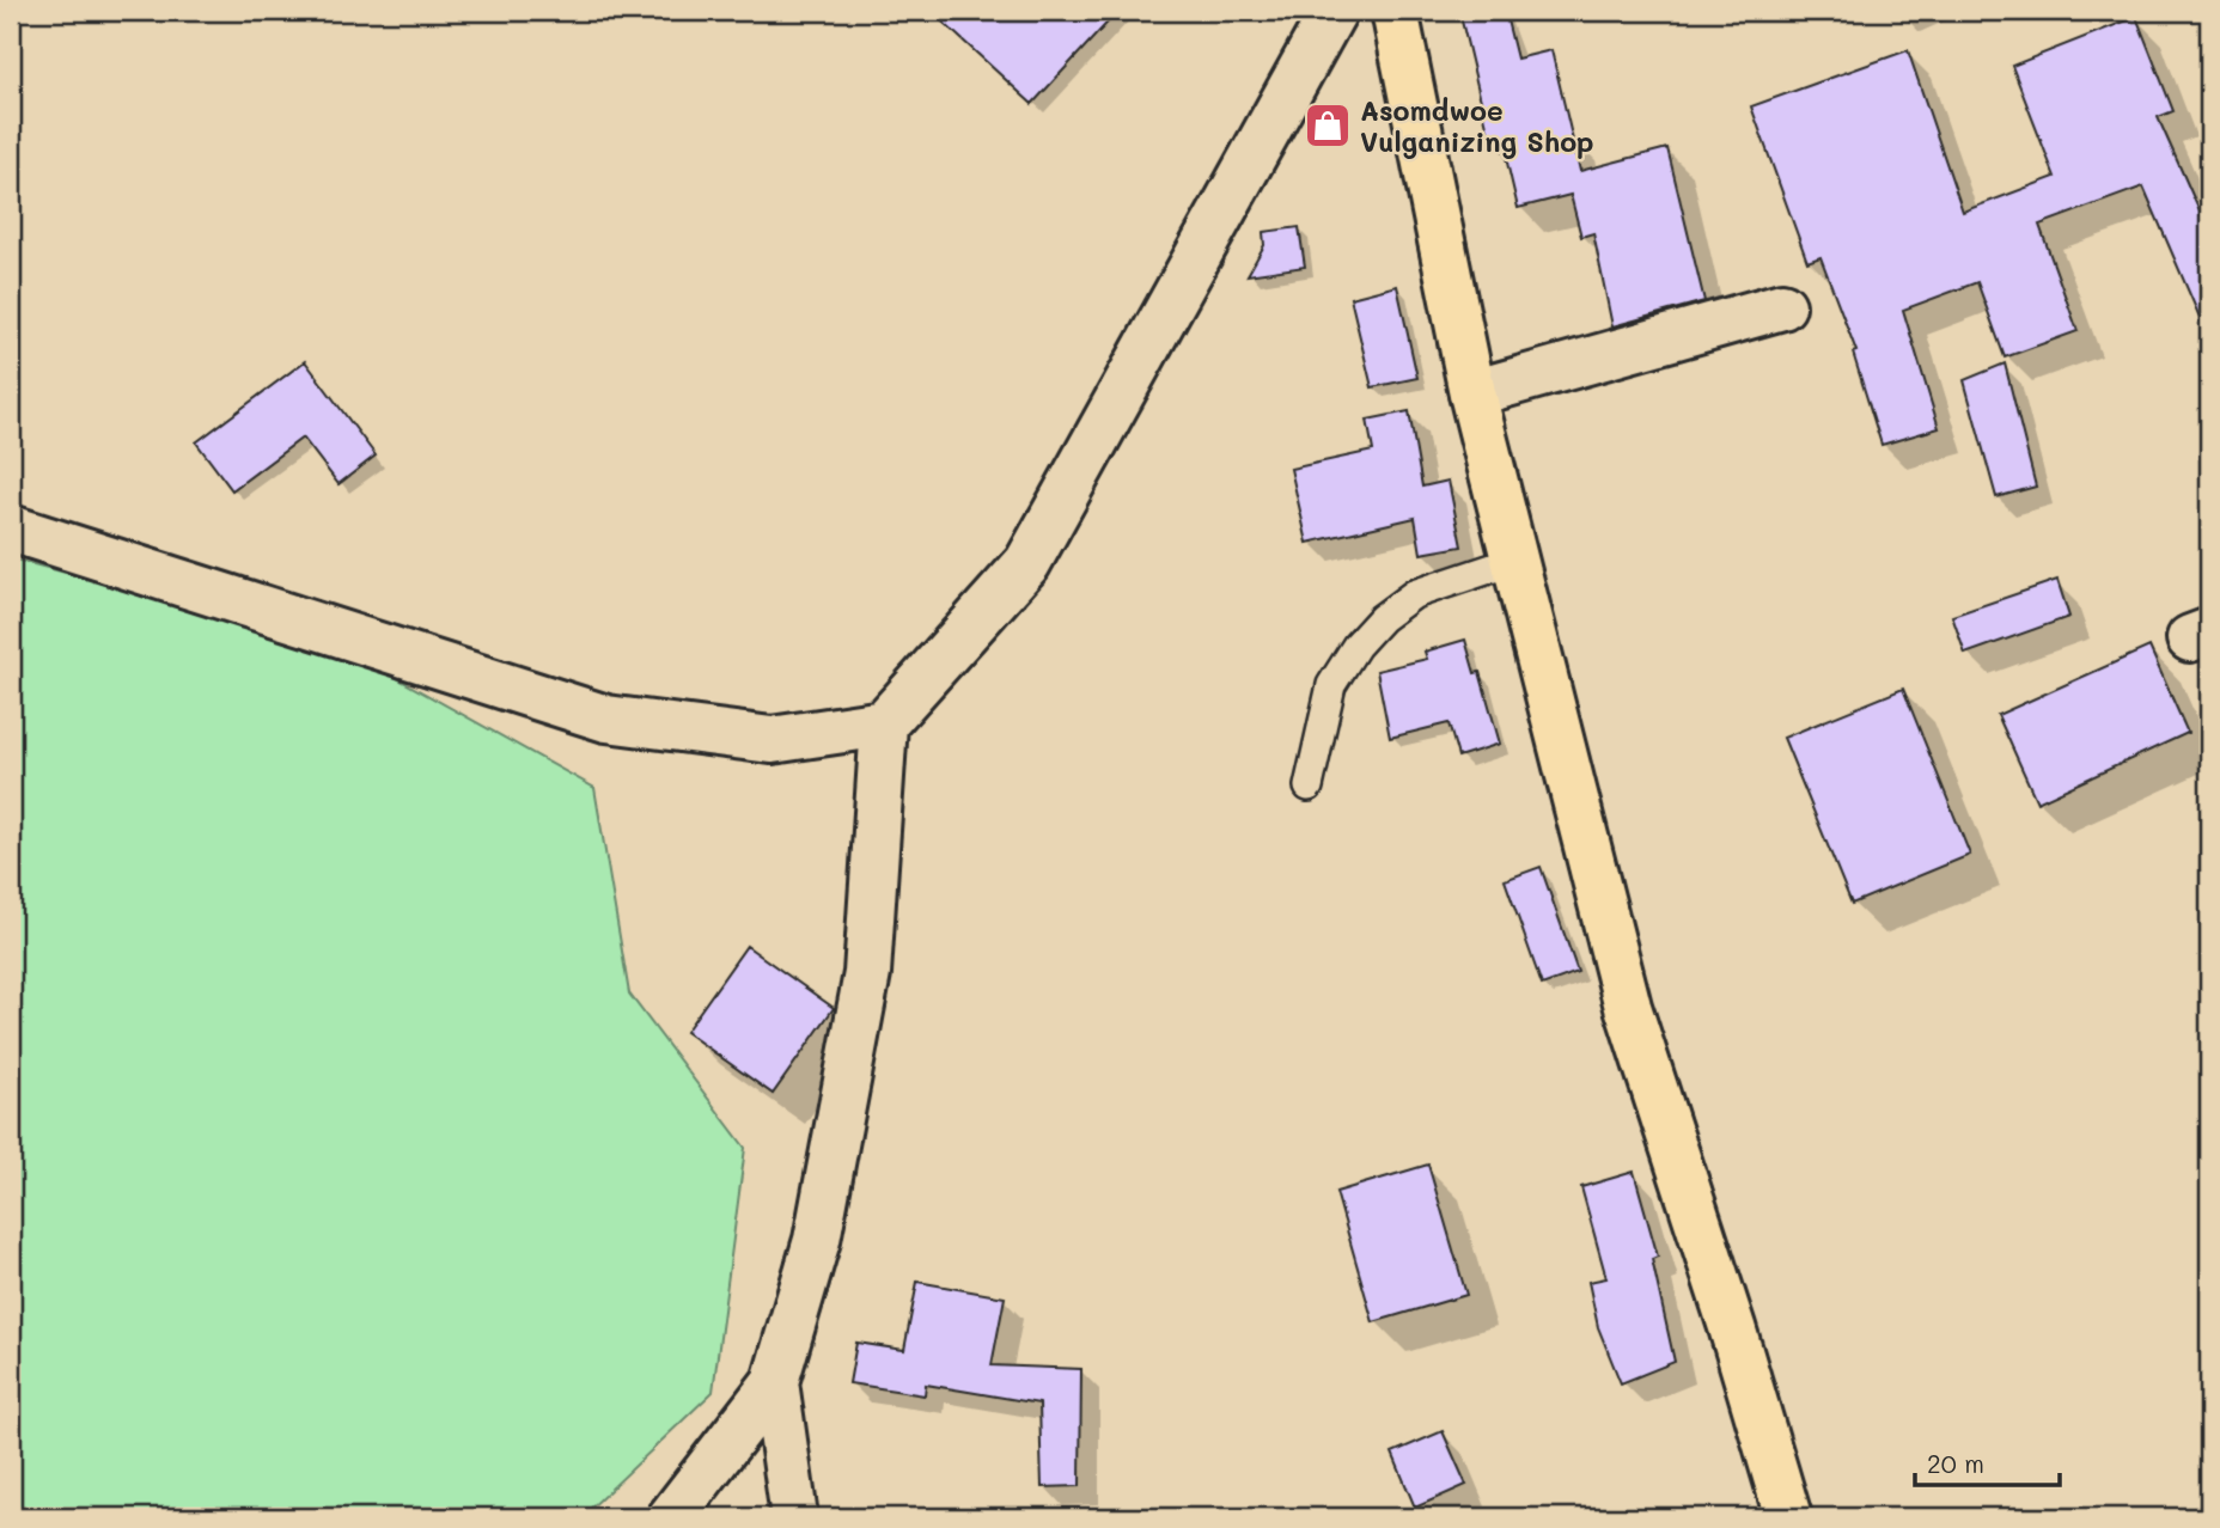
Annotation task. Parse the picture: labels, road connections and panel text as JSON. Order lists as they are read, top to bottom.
{
  "places": {
    "shop": ["Asomdwoe Vulganizing Shop"]
  },
  "scale_bar": "20 m"
}
